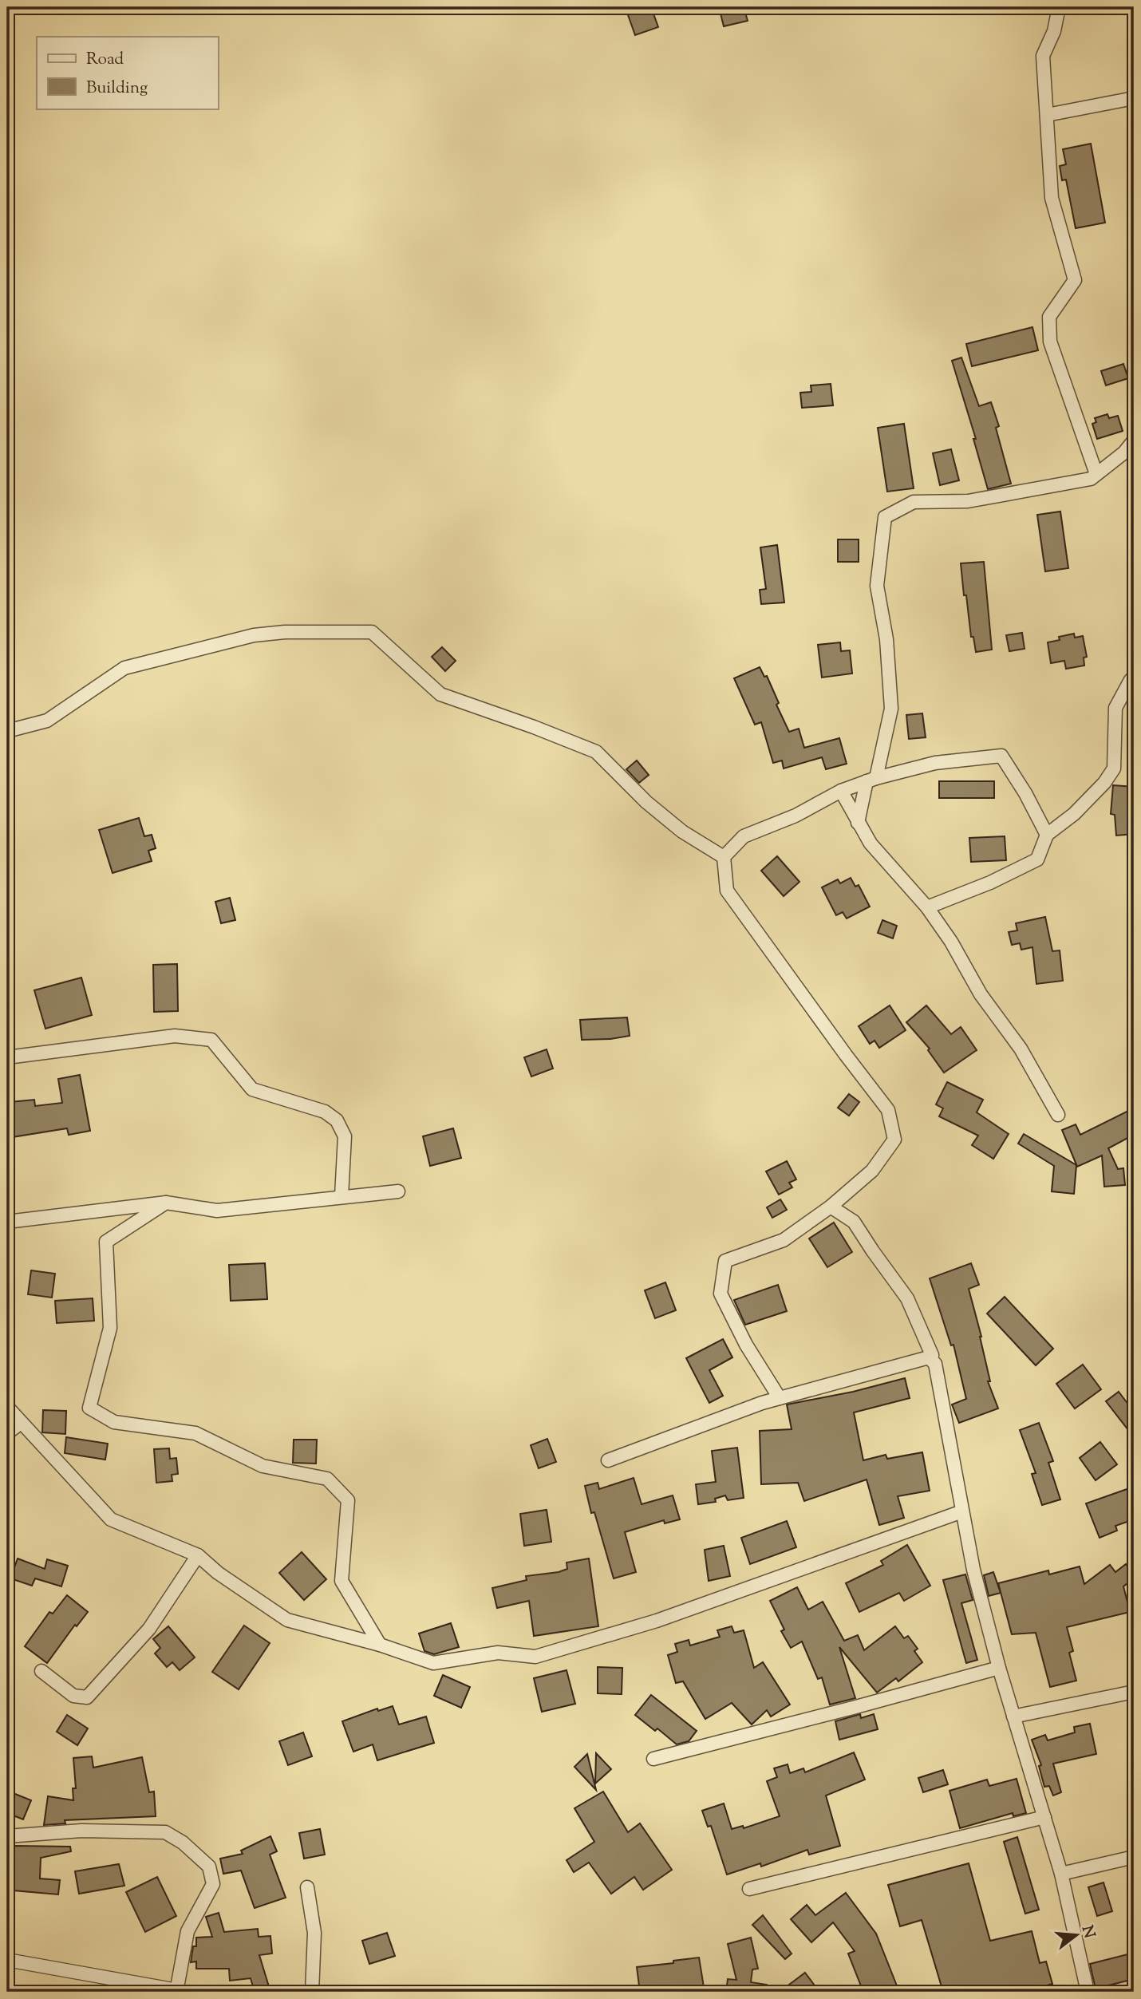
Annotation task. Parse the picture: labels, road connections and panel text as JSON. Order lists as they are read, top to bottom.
{
  "legend": ["Road", "Building"],
  "north": "right"
}
